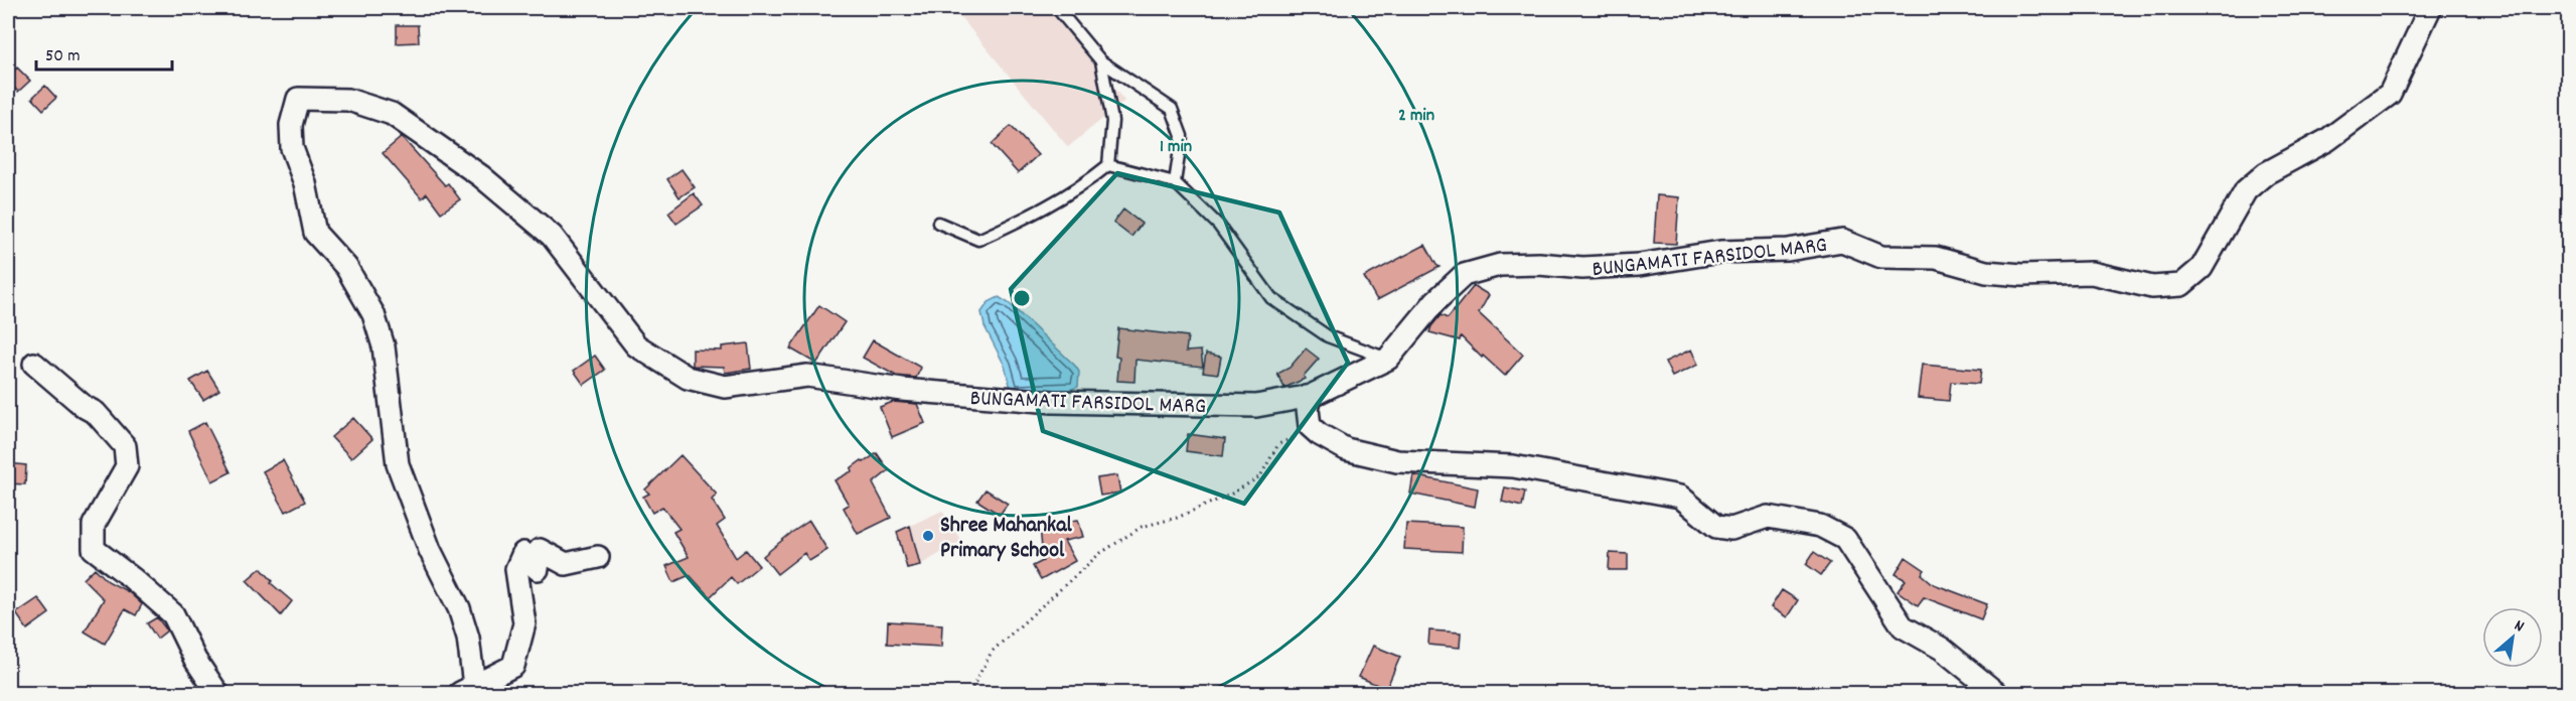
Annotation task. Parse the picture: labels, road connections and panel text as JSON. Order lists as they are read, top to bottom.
{
  "streets": {
    "street": ["BUNGAMATI FARSIDOL MARG"]
  },
  "places": ["Shree Mahankal Primary School"],
  "scale_bar": "50 m",
  "north": "top right",
  "rings": ["2 min", "1 min"]
}
